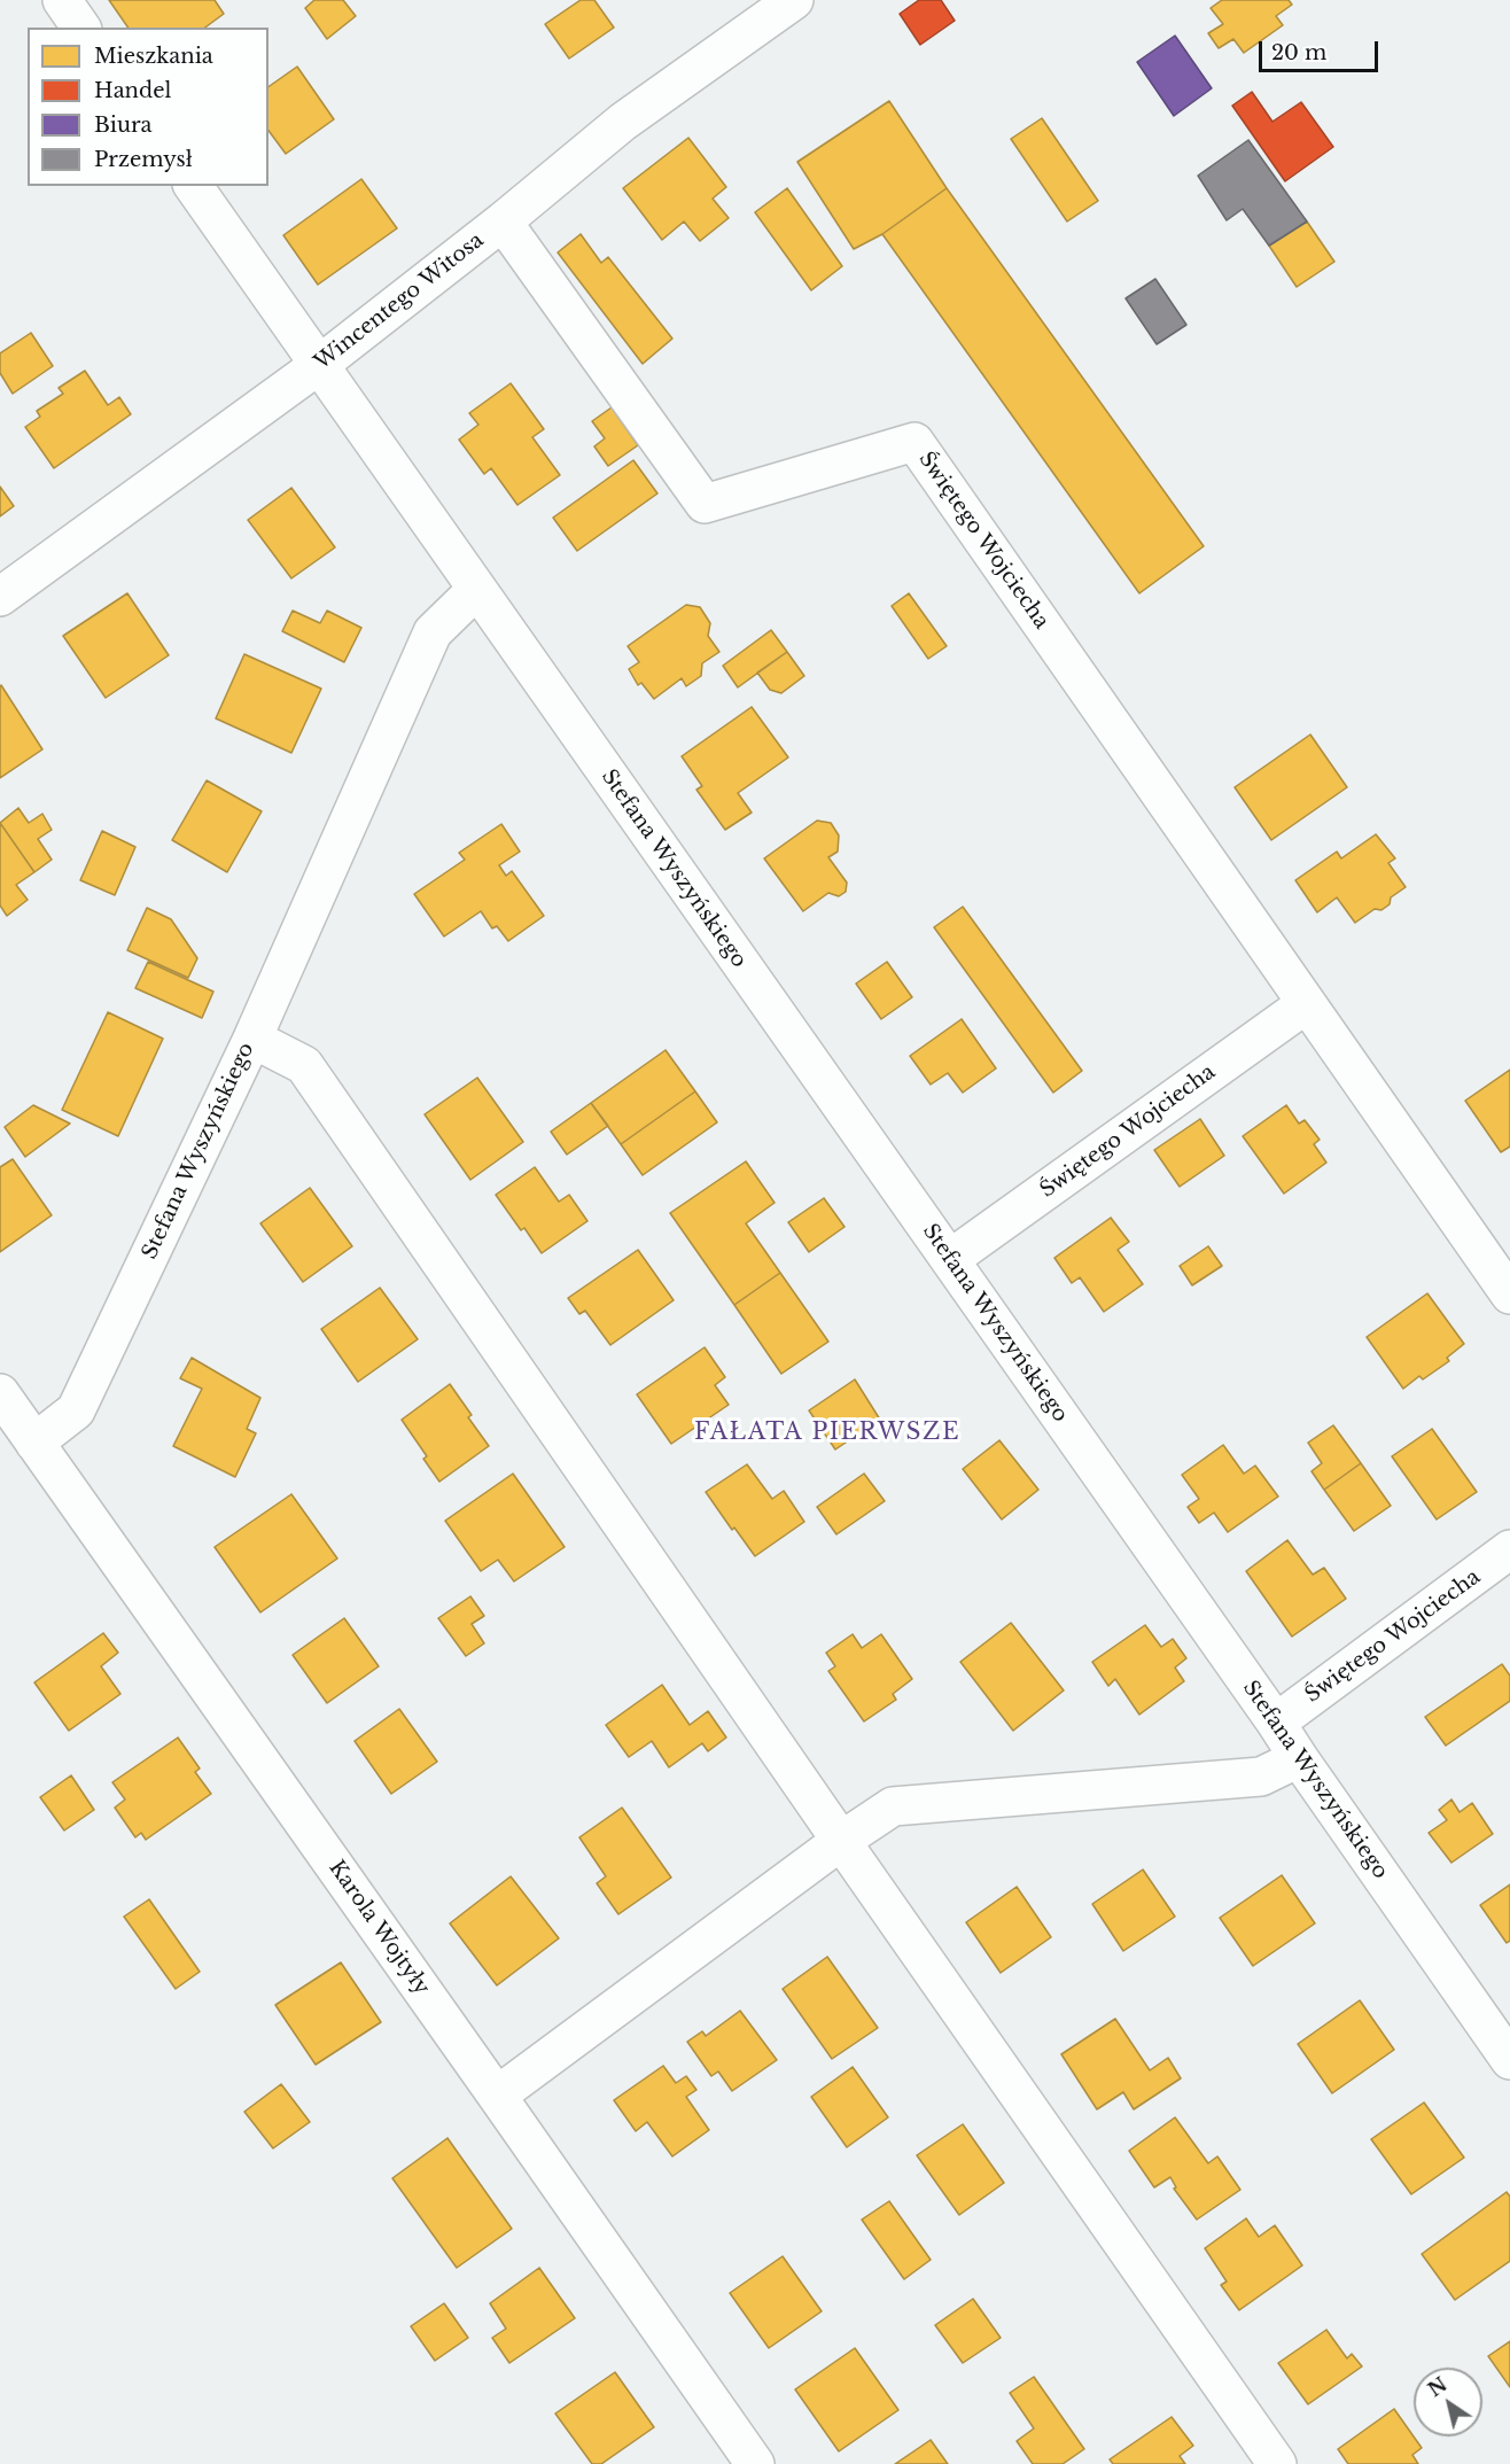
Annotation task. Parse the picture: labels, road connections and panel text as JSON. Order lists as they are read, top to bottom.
{
  "streets": {
    "street": [
      "Wincentego Witosa",
      "Świętego Wojciecha",
      "Stefana Wyszyńskiego",
      "Karola Wojtyły"
    ]
  },
  "crossings": [
    ["Wincentego Witosa", "Świętego Wojciecha"],
    ["Wincentego Witosa", "Stefana Wyszyńskiego"],
    ["Świętego Wojciecha", "Stefana Wyszyńskiego"],
    ["Stefana Wyszyńskiego", "Karola Wojtyły"]
  ],
  "districts": ["FAŁATA PIERWSZE"],
  "legend": [
    "Mieszkania",
    "Handel",
    "Biura",
    "Przemysł"
  ],
  "scale_bar": "20 m",
  "north": "top left"
}
